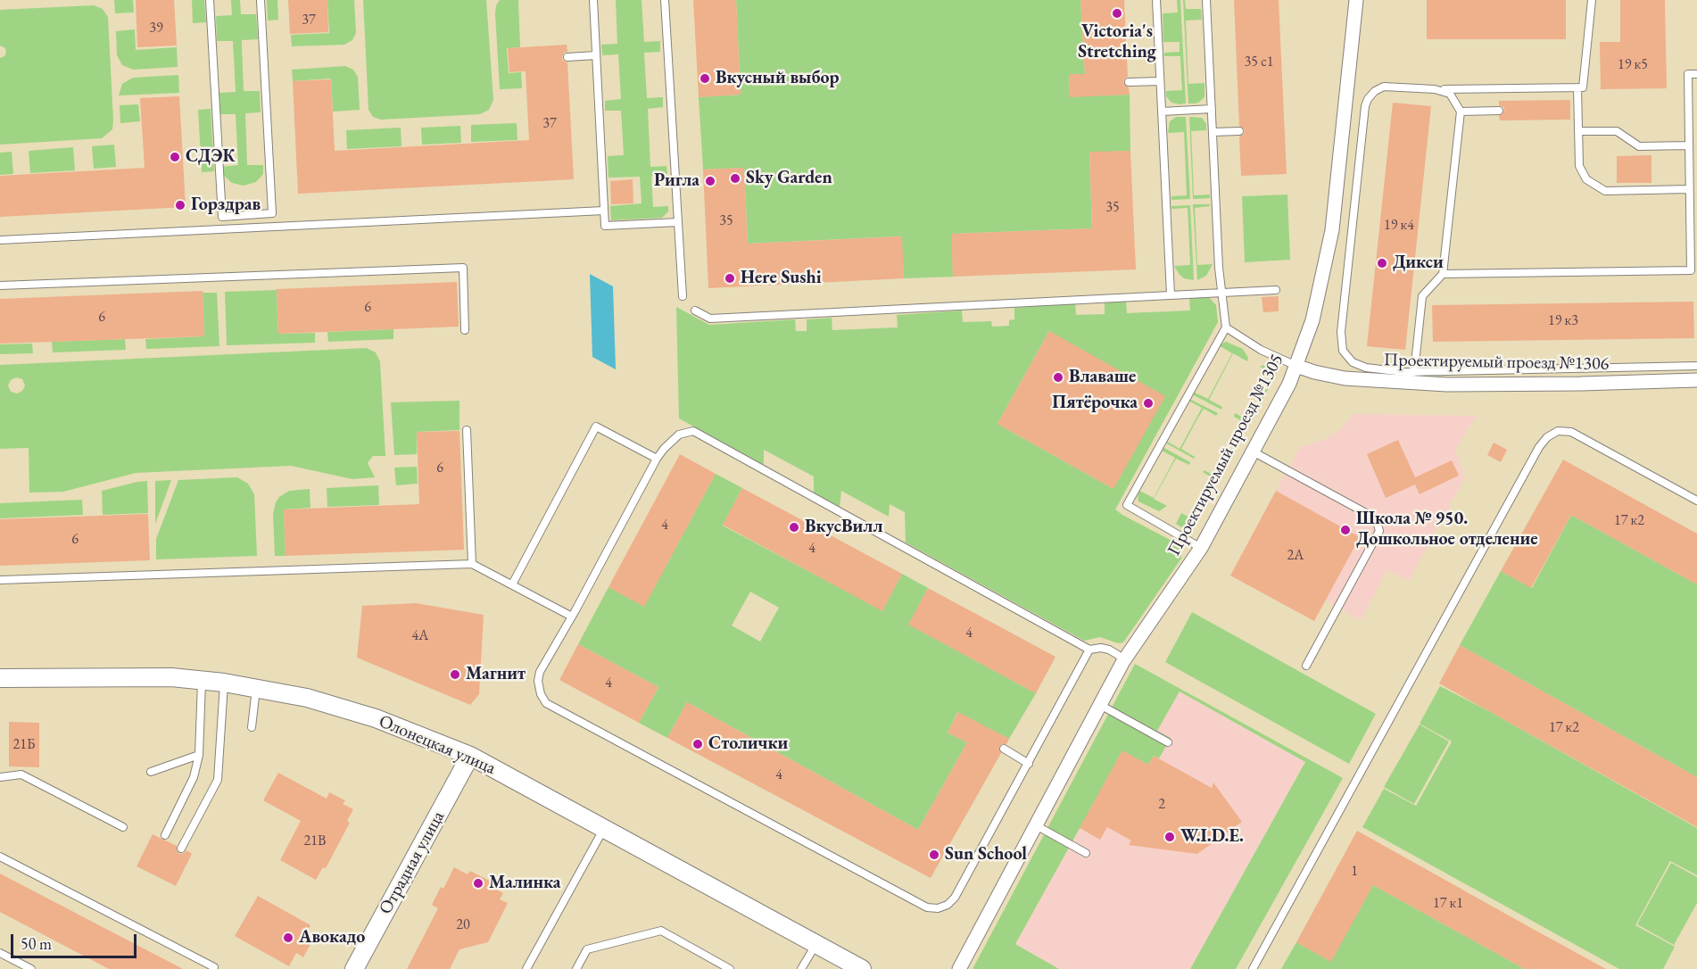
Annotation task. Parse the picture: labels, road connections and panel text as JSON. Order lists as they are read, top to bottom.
{
  "streets": {
    "street": [
      "Проектируемый проезд №1306",
      "Проектируемый проезд №1305",
      "Олонецкая улица",
      "Отрадная улица"
    ]
  },
  "crossings": [
    ["Проектируемый проезд №1306", "Проектируемый проезд №1305"],
    ["Олонецкая улица", "Отрадная улица"]
  ],
  "places": [
    "Victoria's Stretching",
    "Вкусный выбор",
    "СДЭК",
    "Sky Garden",
    "Ригла",
    "Горздрав",
    "Дикси",
    "Here Sushi",
    "Влаваше",
    "Пятёрочка",
    "ВкусВилл",
    "Школа № 950. Дошкольное отделение",
    "Магнит",
    "Столички",
    "W.I.D.E.",
    "Sun School",
    "Малинка",
    "Авокадо"
  ],
  "house_numbers": [
    "37",
    "39",
    "35 c1",
    "19 к5",
    "37",
    "35",
    "35",
    "19 к4",
    "6",
    "6",
    "19 к3",
    "6",
    "17 к2",
    "4",
    "6",
    "4",
    "2А",
    "4",
    "4А",
    "4",
    "17 к2",
    "21Б",
    "4",
    "2",
    "21В",
    "1",
    "17 к1",
    "20"
  ],
  "scale_bar": "50 m"
}
